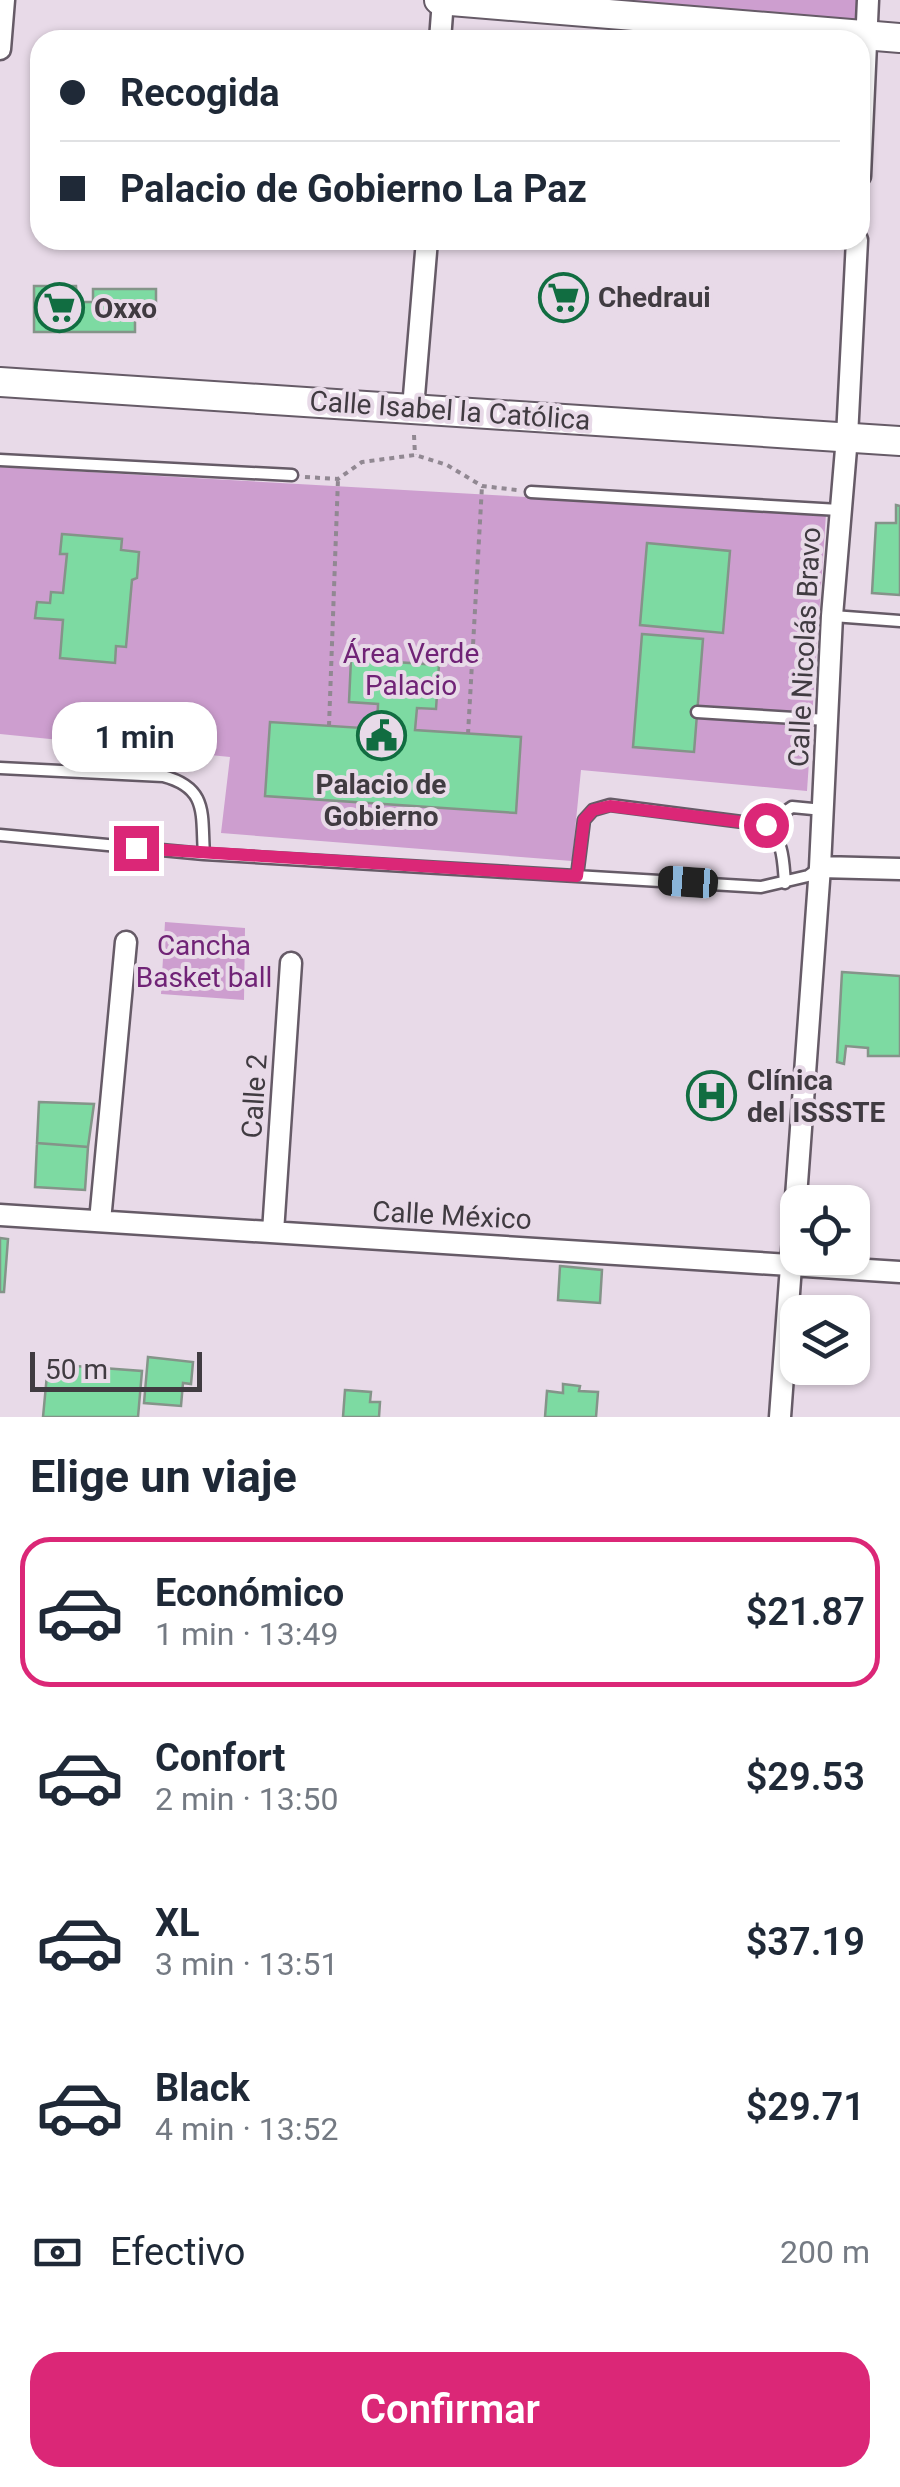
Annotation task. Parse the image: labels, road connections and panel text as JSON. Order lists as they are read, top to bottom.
{
  "streets": {
    "street": [
      "Calle Isabel la Católica",
      "Calle Nicolás Bravo",
      "Calle 2",
      "Calle México"
    ]
  },
  "crossings": [
    ["Calle Isabel la Católica", "Calle Nicolás Bravo"],
    ["Calle 2", "Calle México"]
  ],
  "parks": ["Área Verde Palacio", "Cancha Basket ball"],
  "places": {
    "supermarket": ["Chedraui", "Oxxo"],
    "public building": ["Palacio de Gobierno"],
    "hospital": ["Clínica del ISSSTE"]
  },
  "scale_bar": "50 m",
  "page": {
    "banner": ["Recogida", "Palacio de Gobierno La Paz"],
    "bubble": "1 min",
    "scale": "50 m",
    "heading": "Elige un viaje",
    "list": [
      {
        "name": "Económico",
        "note": "1 min · 13:49",
        "value": "$21.87"
      },
      {
        "name": "Confort",
        "note": "2 min · 13:50",
        "value": "$29.53"
      },
      {
        "name": "XL",
        "note": "3 min · 13:51",
        "value": "$37.19"
      },
      {
        "name": "Black",
        "note": "4 min · 13:52",
        "value": "$29.71"
      }
    ],
    "pay": ["Efectivo", "200 m"],
    "buttons": "Confirmar"
  }
}
